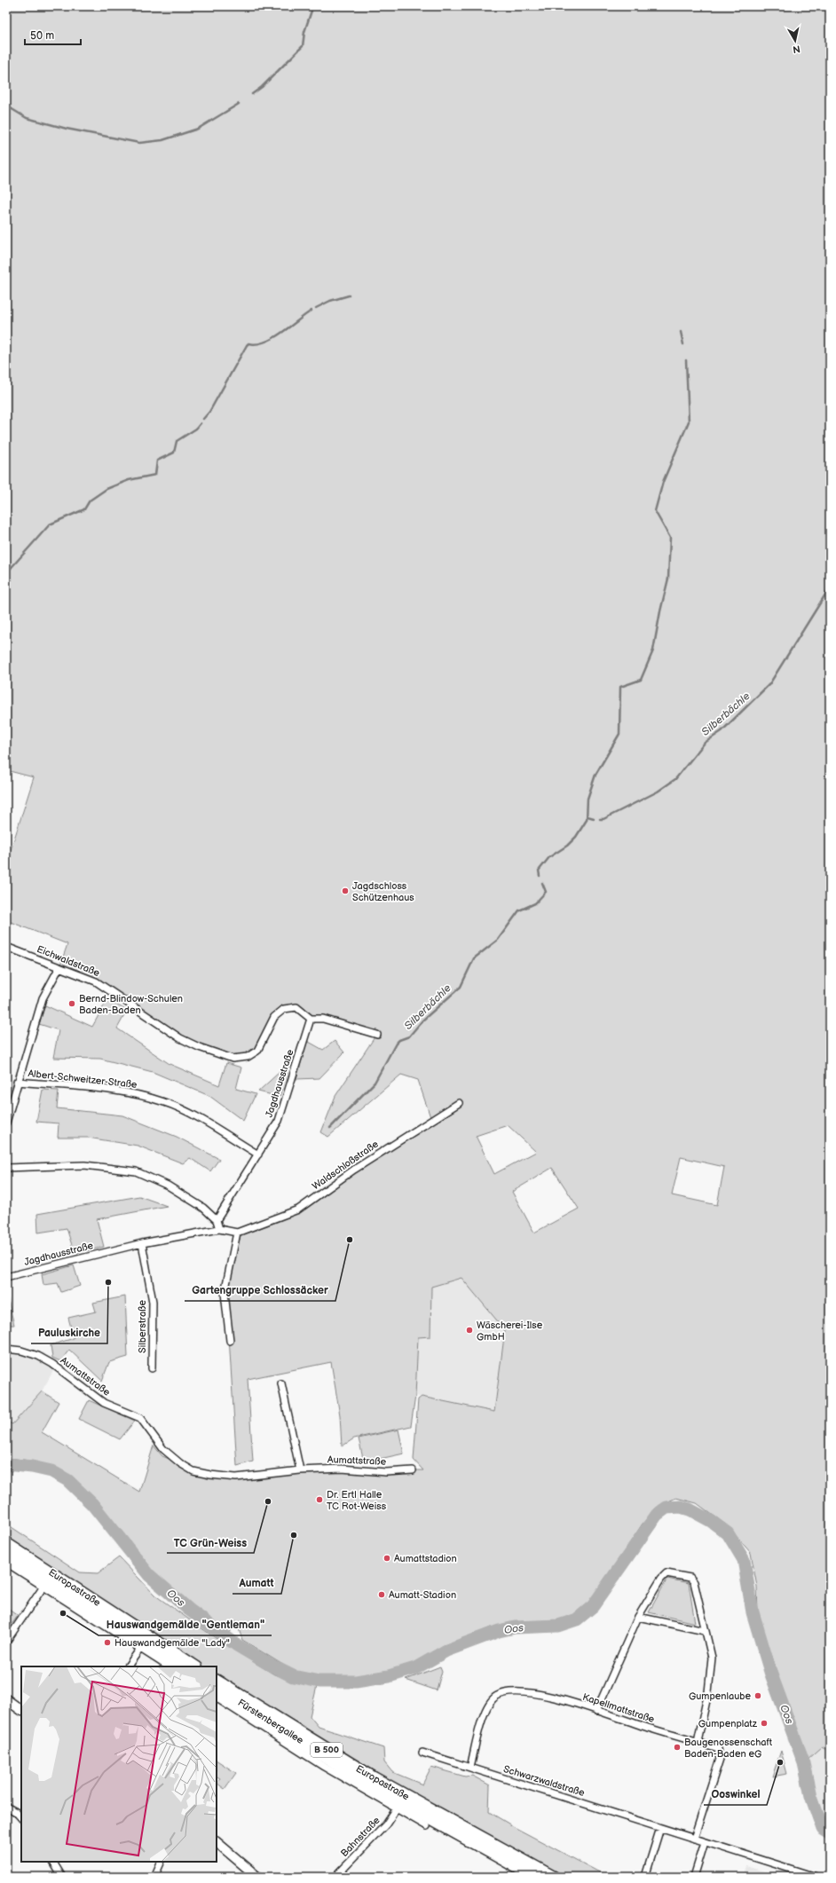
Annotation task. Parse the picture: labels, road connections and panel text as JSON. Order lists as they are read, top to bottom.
{
  "streets": {
    "main road": ["Europastraße", "B 500"],
    "street": [
      "Eichwaldstraße",
      "Albert-Schweitzer-Straße",
      "Jagdhausstraße",
      "Waldschloßstraße",
      "Silberstraße",
      "Aumattstraße",
      "Kapellmattstraße",
      "Fürstenbergallee",
      "Schwarzwaldstraße",
      "Bahnstraße"
    ]
  },
  "crossings": [
    ["Eichwaldstraße", "Jagdhausstraße"],
    ["Albert-Schweitzer-Straße", "Jagdhausstraße"],
    ["Jagdhausstraße", "Waldschloßstraße"],
    ["Jagdhausstraße", "Silberstraße"],
    ["Kapellmattstraße", "Schwarzwaldstraße"],
    ["Fürstenbergallee", "Bahnstraße"]
  ],
  "water": ["Silberbächle", "Oos"],
  "places": [
    "Jagdschloss Schützenhaus",
    "Bernd-Blindow-Schulen Baden-Baden",
    "Gartengruppe Schlossäcker",
    "Pauluskirche",
    "Wäscherei-Ilse GmbH",
    "Dr. Ertl Halle TC Rot-Weiss",
    "TC Grün-Weiss",
    "Aumatt",
    "Aumattstadion",
    "Aumatt-Stadion",
    "Hauswandgemälde \"Gentleman\"",
    "Hauswandgemälde \"Lady\"",
    "Gumpenlaube",
    "Gumpenplatz",
    "Baugenossenschaft Baden-Baden eG",
    "Ooswinkel"
  ],
  "scale_bar": "50 m",
  "north": "bottom"
}
